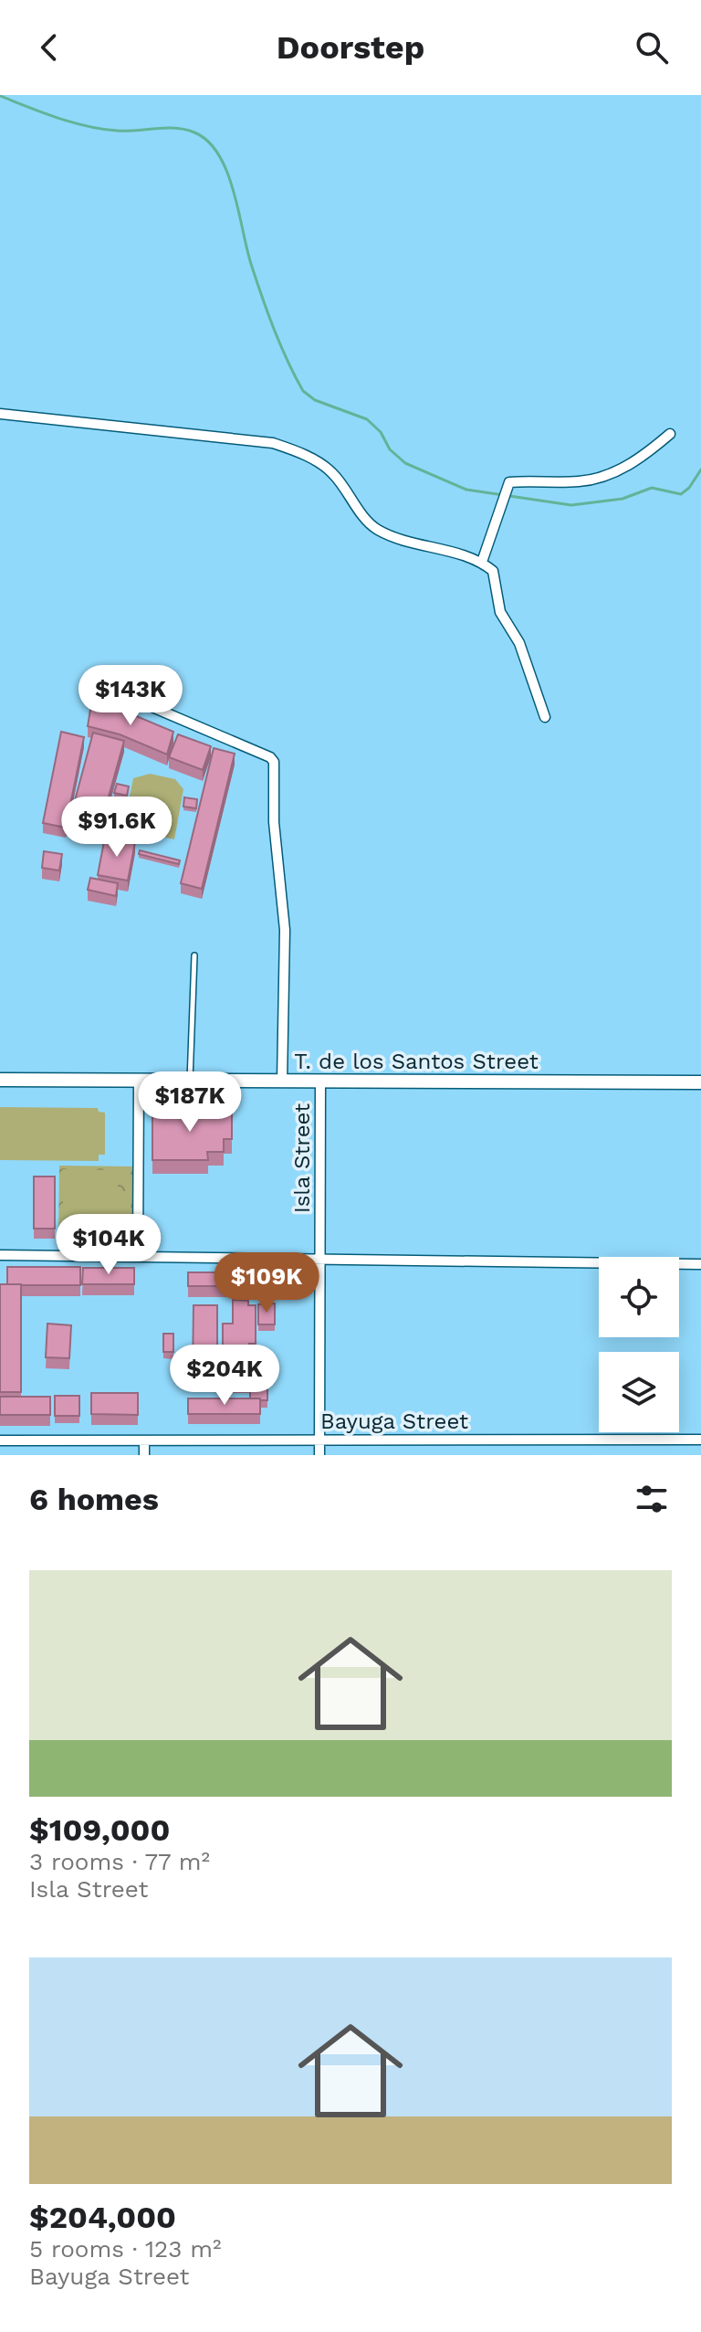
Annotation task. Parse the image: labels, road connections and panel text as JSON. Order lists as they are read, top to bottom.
{
  "streets": {
    "main road": ["T. de los Santos Street"],
    "street": ["Isla Street", "Bayuga Street"]
  },
  "crossings": [
    ["T. de los Santos Street", "Isla Street"],
    ["Isla Street", "Bayuga Street"]
  ],
  "page": {
    "header": "Doorstep",
    "price": [
      "$143K",
      "$91.6K",
      "$187K",
      "$104K",
      "$109K",
      "$204K"
    ],
    "heading": "6 homes",
    "list": [
      {
        "name": "$109,000",
        "note": "3 rooms · 77 m² · Isla Street"
      },
      {
        "name": "$204,000",
        "note": "5 rooms · 123 m² · Bayuga Street"
      }
    ]
  }
}
